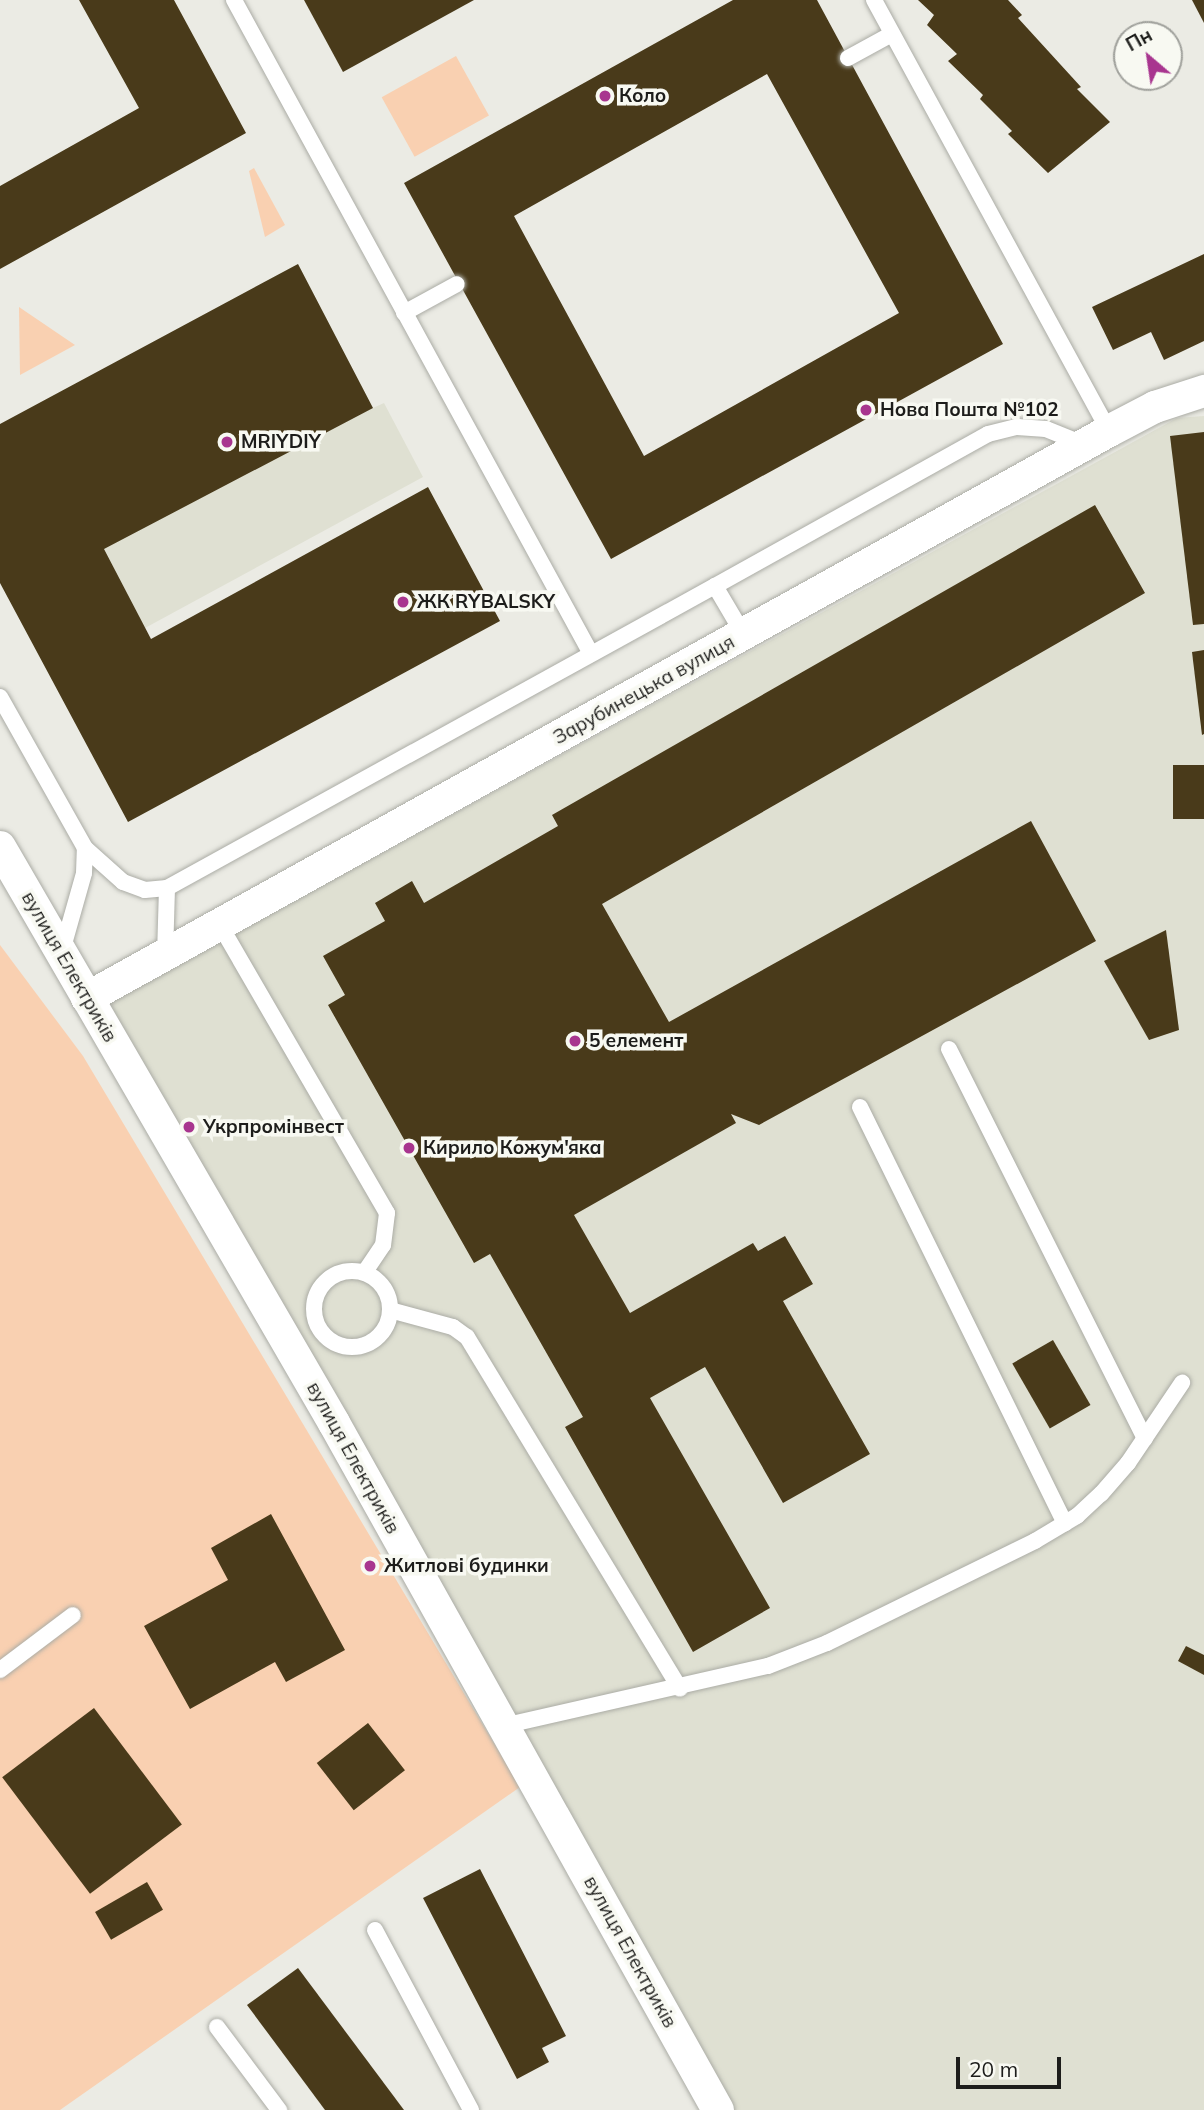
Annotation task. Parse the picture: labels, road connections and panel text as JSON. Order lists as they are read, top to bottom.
{
  "streets": {
    "street": ["Зарубинецька вулиця", "вулиця Електриків"]
  },
  "crossings": [
    ["Зарубинецька вулиця", "вулиця Електриків"]
  ],
  "places": [
    "Коло",
    "Нова Пошта №102",
    "MRIYDIY",
    "ЖК RYBALSKY",
    "5 елемент",
    "Укрпромінвест",
    "Кирило Кожум'яка",
    "Житлові будинки"
  ],
  "scale_bar": "20 m",
  "north": "top left"
}
